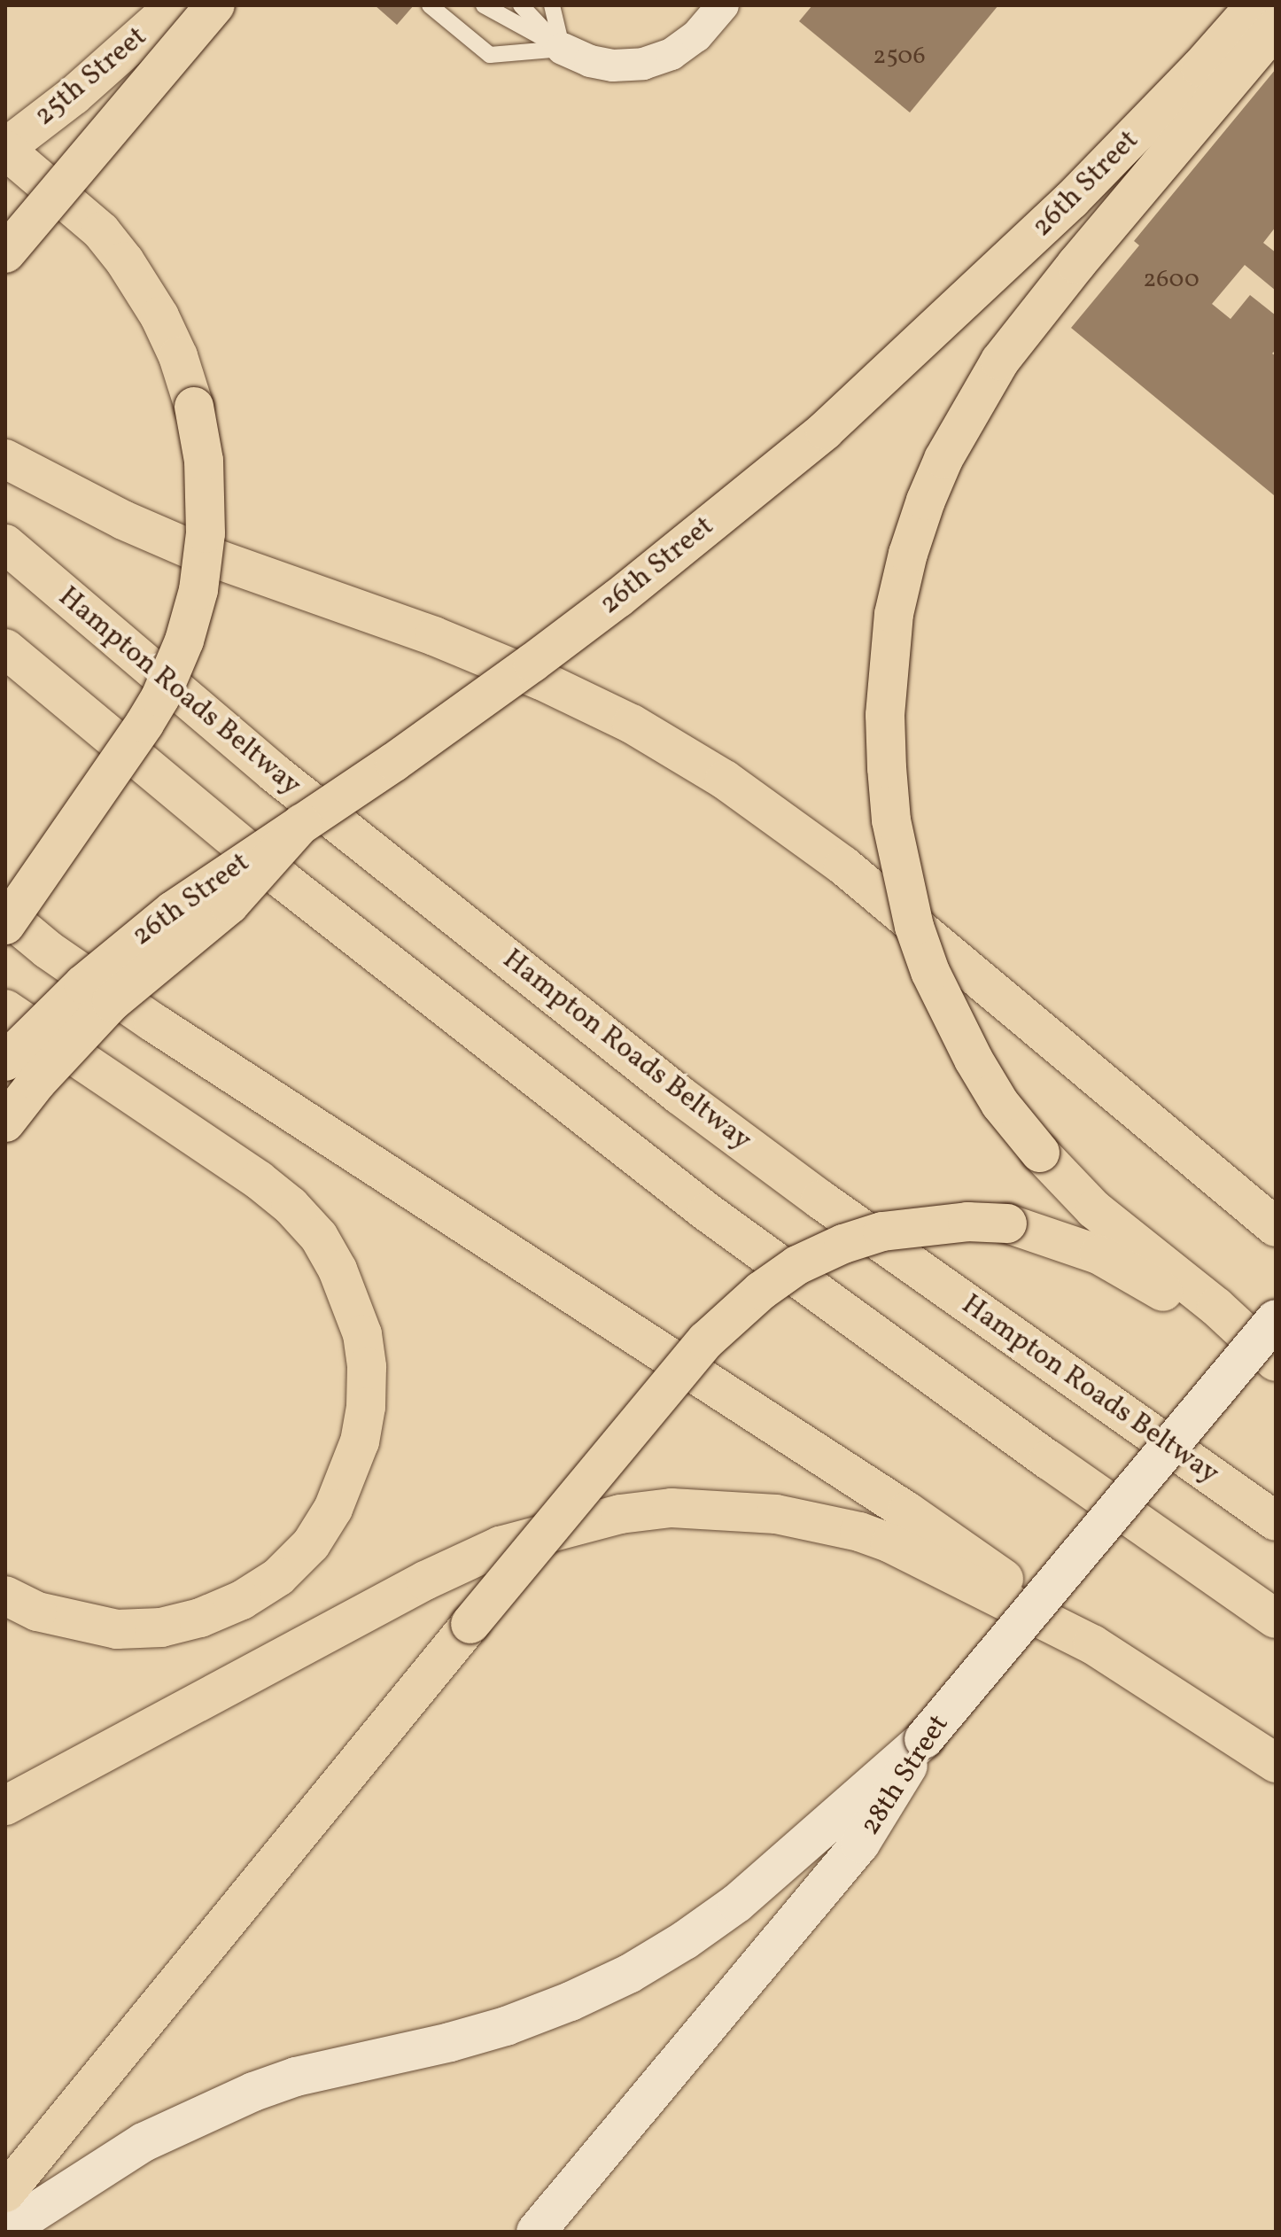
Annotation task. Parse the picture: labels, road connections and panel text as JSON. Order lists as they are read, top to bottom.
{
  "streets": {
    "main road": [
      "25th Street",
      "26th Street",
      "Hampton Roads Beltway",
      "28th Street"
    ]
  },
  "house_numbers": ["2506", "2600"]
}
